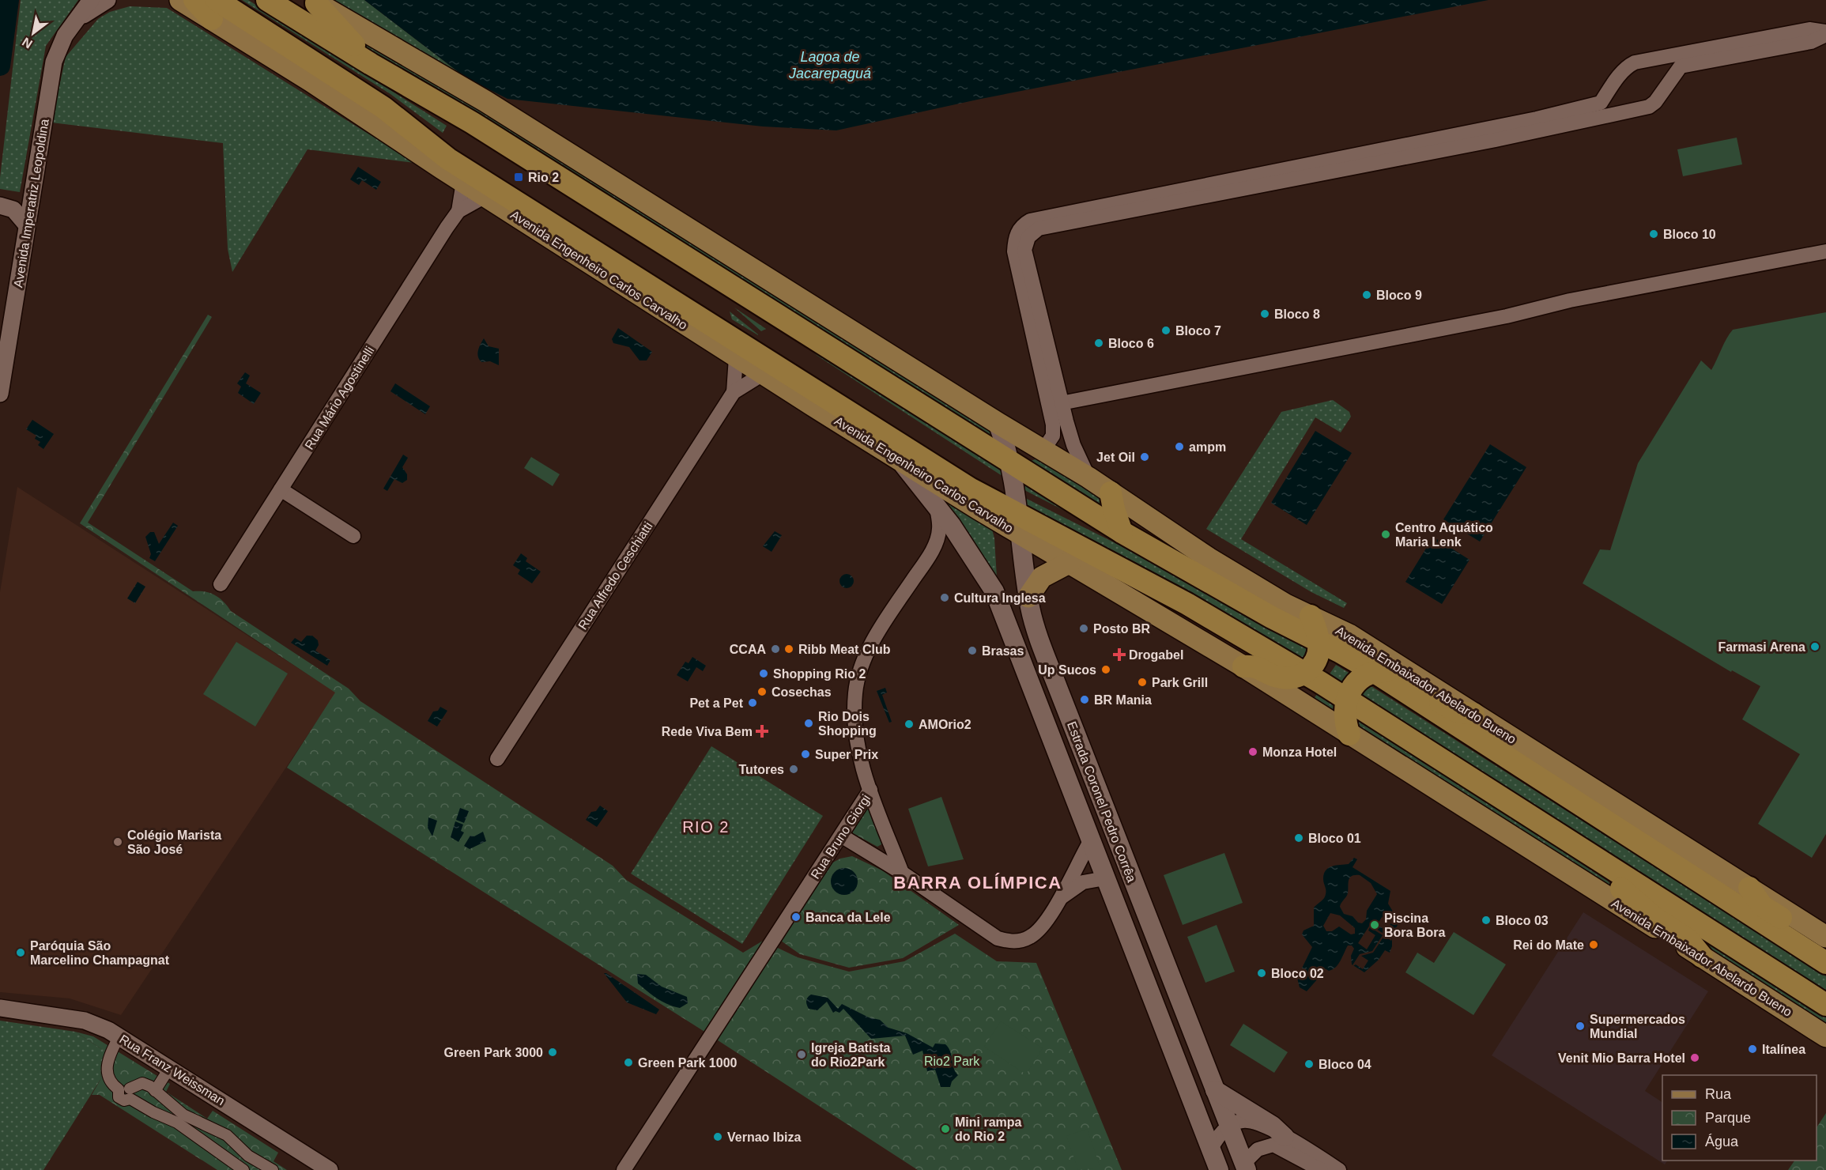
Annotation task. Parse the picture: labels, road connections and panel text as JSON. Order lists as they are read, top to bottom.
{
  "streets": {
    "highway": ["Avenida Engenheiro Carlos Carvalho", "Avenida Embaixador Abelardo Bueno"],
    "main road": ["Estrada Coronel Pedro Corrêa"],
    "street": [
      "Avenida Imperatriz Leopoldina",
      "Rua Mário Agostinelli",
      "Rua Alfredo Ceschiatti",
      "Rua Bruno Giorgi",
      "Rua Franz Weissman"
    ]
  },
  "crossings": [
    ["Avenida Engenheiro Carlos Carvalho", "Rua Mário Agostinelli"],
    ["Avenida Engenheiro Carlos Carvalho", "Rua Alfredo Ceschiatti"],
    ["Avenida Engenheiro Carlos Carvalho", "Avenida Embaixador Abelardo Bueno"],
    ["Avenida Engenheiro Carlos Carvalho", "Estrada Coronel Pedro Corrêa"],
    ["Avenida Embaixador Abelardo Bueno", "Estrada Coronel Pedro Corrêa"],
    ["Estrada Coronel Pedro Corrêa", "Rua Bruno Giorgi"]
  ],
  "districts": ["RIO 2", "BARRA OLÍMPICA"],
  "water": ["Lagoa de Jacarepaguá"],
  "parks": ["Rio2 Park"],
  "places": {
    "transit": ["Rio 2"],
    "other": [
      "Bloco 10",
      "Bloco 9",
      "Bloco 8",
      "Bloco 7",
      "Bloco 6",
      "ampm",
      "Jet Oil",
      "Centro Aquático Maria Lenk",
      "Cultura Inglesa",
      "Posto BR",
      "Farmasi Arena",
      "CCAA",
      "Ribb Meat Club",
      "Brasas",
      "Up Sucos",
      "Shopping Rio 2",
      "Park Grill",
      "Cosechas",
      "BR Mania",
      "Pet a Pet",
      "Rio Dois Shopping",
      "AMOrio2",
      "Monza Hotel",
      "Super Prix",
      "Tutores",
      "Bloco 01",
      "Colégio Marista São José",
      "Banca da Lele",
      "Bloco 03",
      "Piscina Bora Bora",
      "Rei do Mate",
      "Paróquia São Marcelino Champagnat",
      "Bloco 02",
      "Supermercados Mundial",
      "Italínea",
      "Green Park 3000",
      "Igreja Batista do Rio2Park",
      "Venit Mio Barra Hotel",
      "Green Park 1000",
      "Bloco 04",
      "Mini rampa do Rio 2",
      "Vernao Ibiza"
    ],
    "health": ["Drogabel", "Rede Viva Bem"]
  },
  "legend": ["Rua", "Parque", "Água"],
  "north": "bottom left"
}
